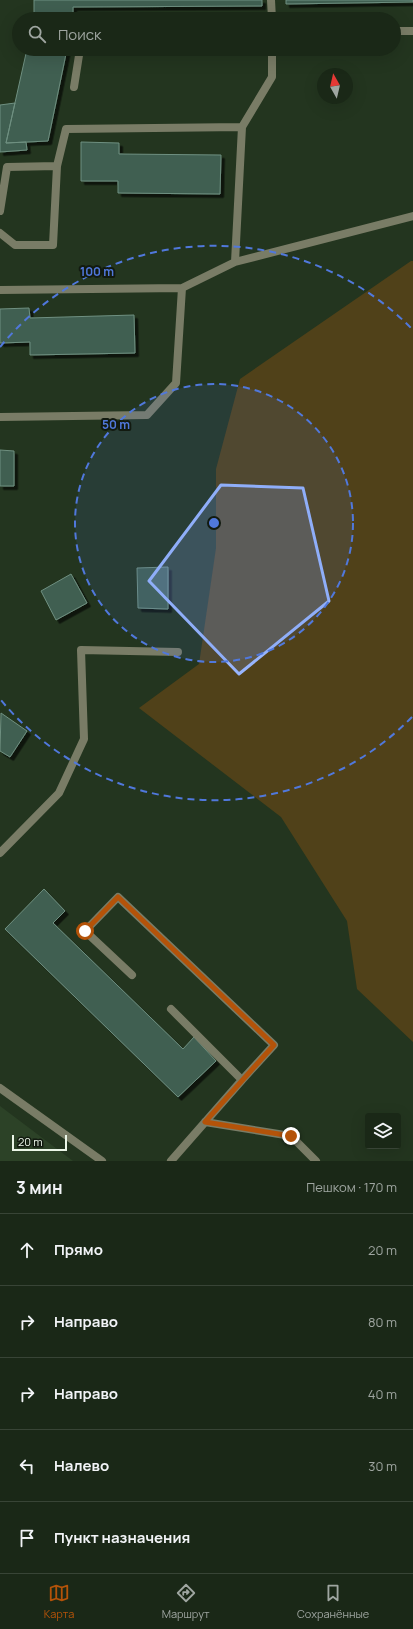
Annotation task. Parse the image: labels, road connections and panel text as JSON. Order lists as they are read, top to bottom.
{
  "scale_bar": "20 m",
  "north": "top",
  "page": {
    "search": "Поиск",
    "scale": "20 m",
    "heading": ["3 мин", "Пешком · 170 m"],
    "list": [
      ["Прямо", "20 m"],
      ["Направо", "80 m"],
      ["Направо", "40 m"],
      ["Налево", "30 m"],
      "Пункт назначения"
    ],
    "nav": ["Карта", "Маршрут", "Сохранённые"]
  },
  "rings": ["100 m", "50 m"]
}
